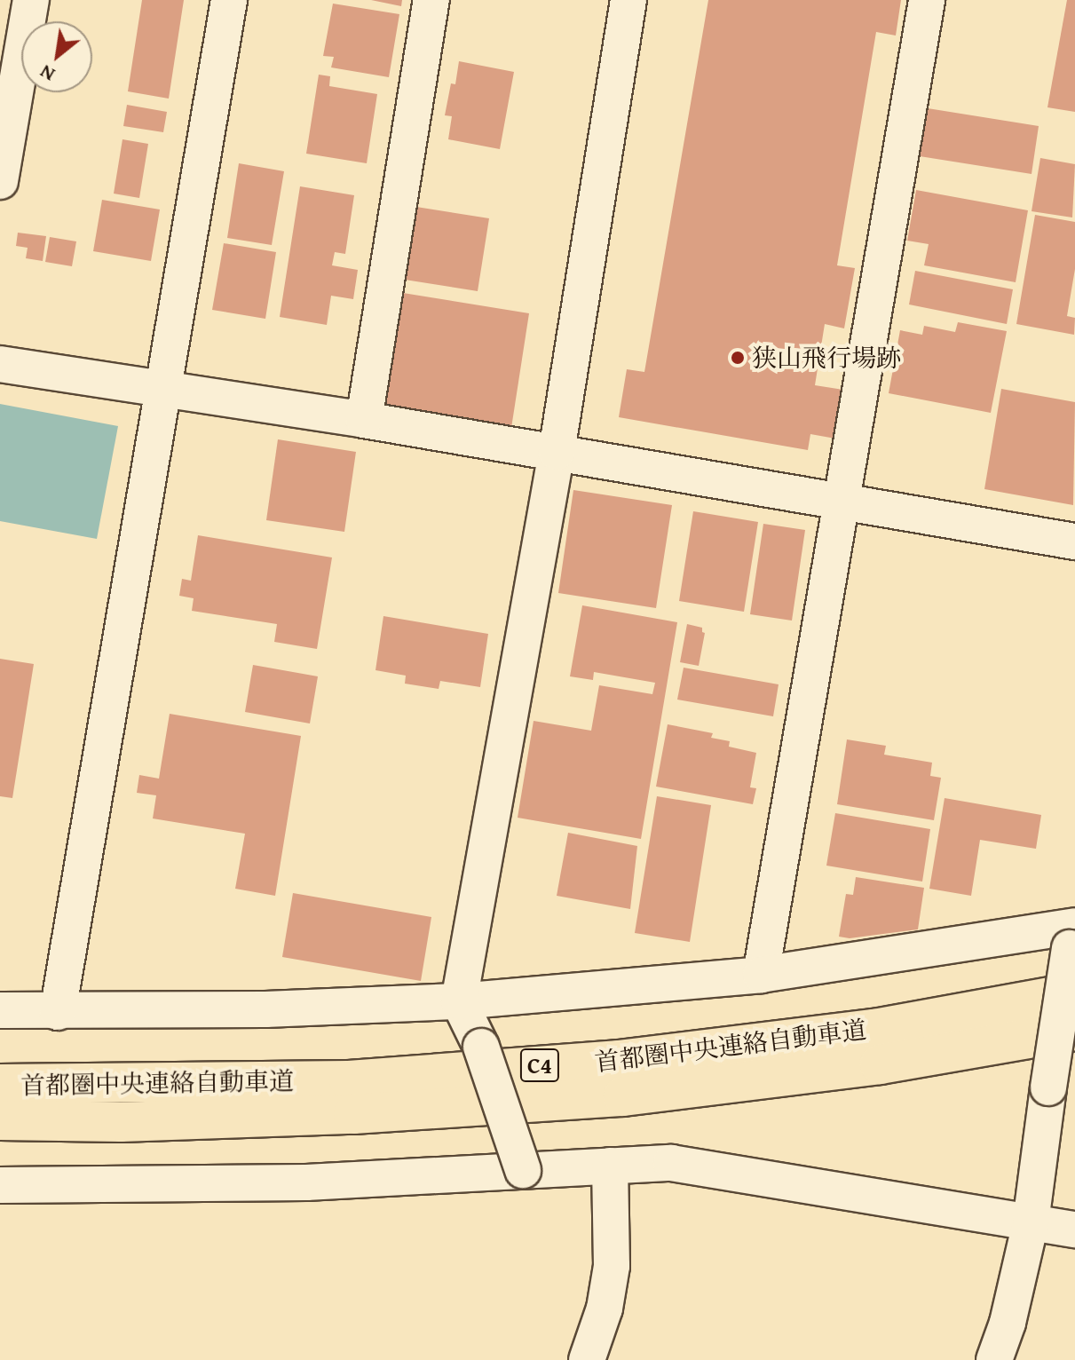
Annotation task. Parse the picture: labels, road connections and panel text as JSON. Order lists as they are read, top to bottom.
{
  "streets": {
    "highway": ["首都圏中央連絡自動車道", "C4"]
  },
  "places": ["狭山飛行場跡"],
  "north": "bottom left"
}
